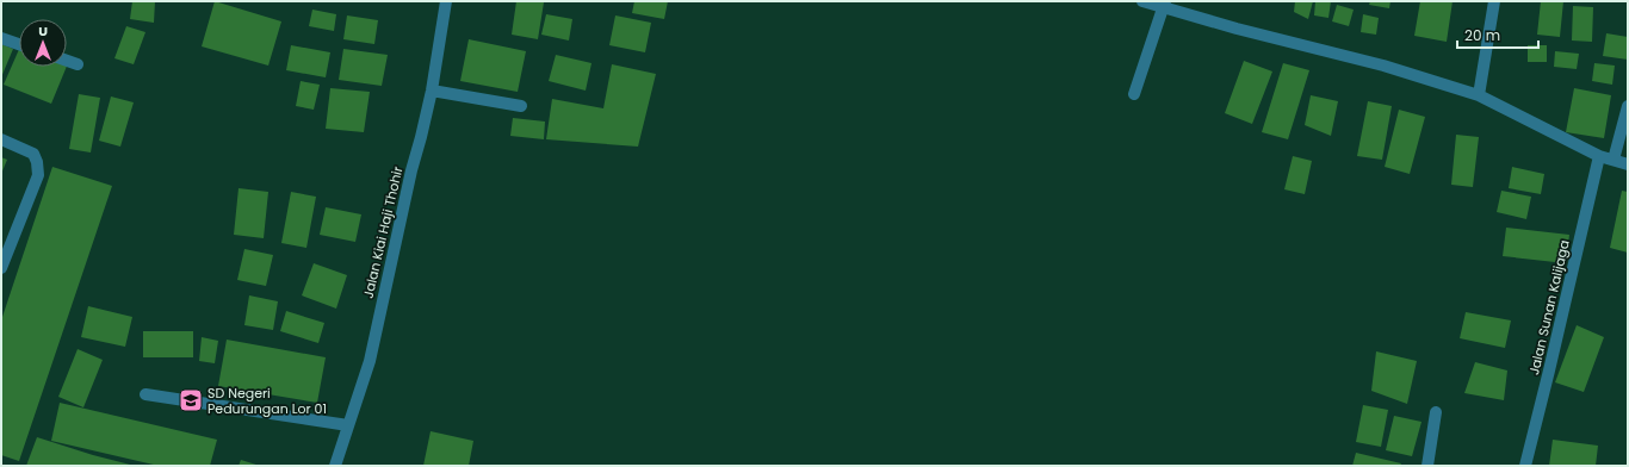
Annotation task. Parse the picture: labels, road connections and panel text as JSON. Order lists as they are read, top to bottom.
{
  "streets": {
    "street": ["Jalan Kiai Haji Thohir", "Jalan Sunan Kalijaga"]
  },
  "places": {
    "school or university": ["SD Negeri Pedurungan Lor 01"]
  },
  "scale_bar": "20 m",
  "north": "top"
}
